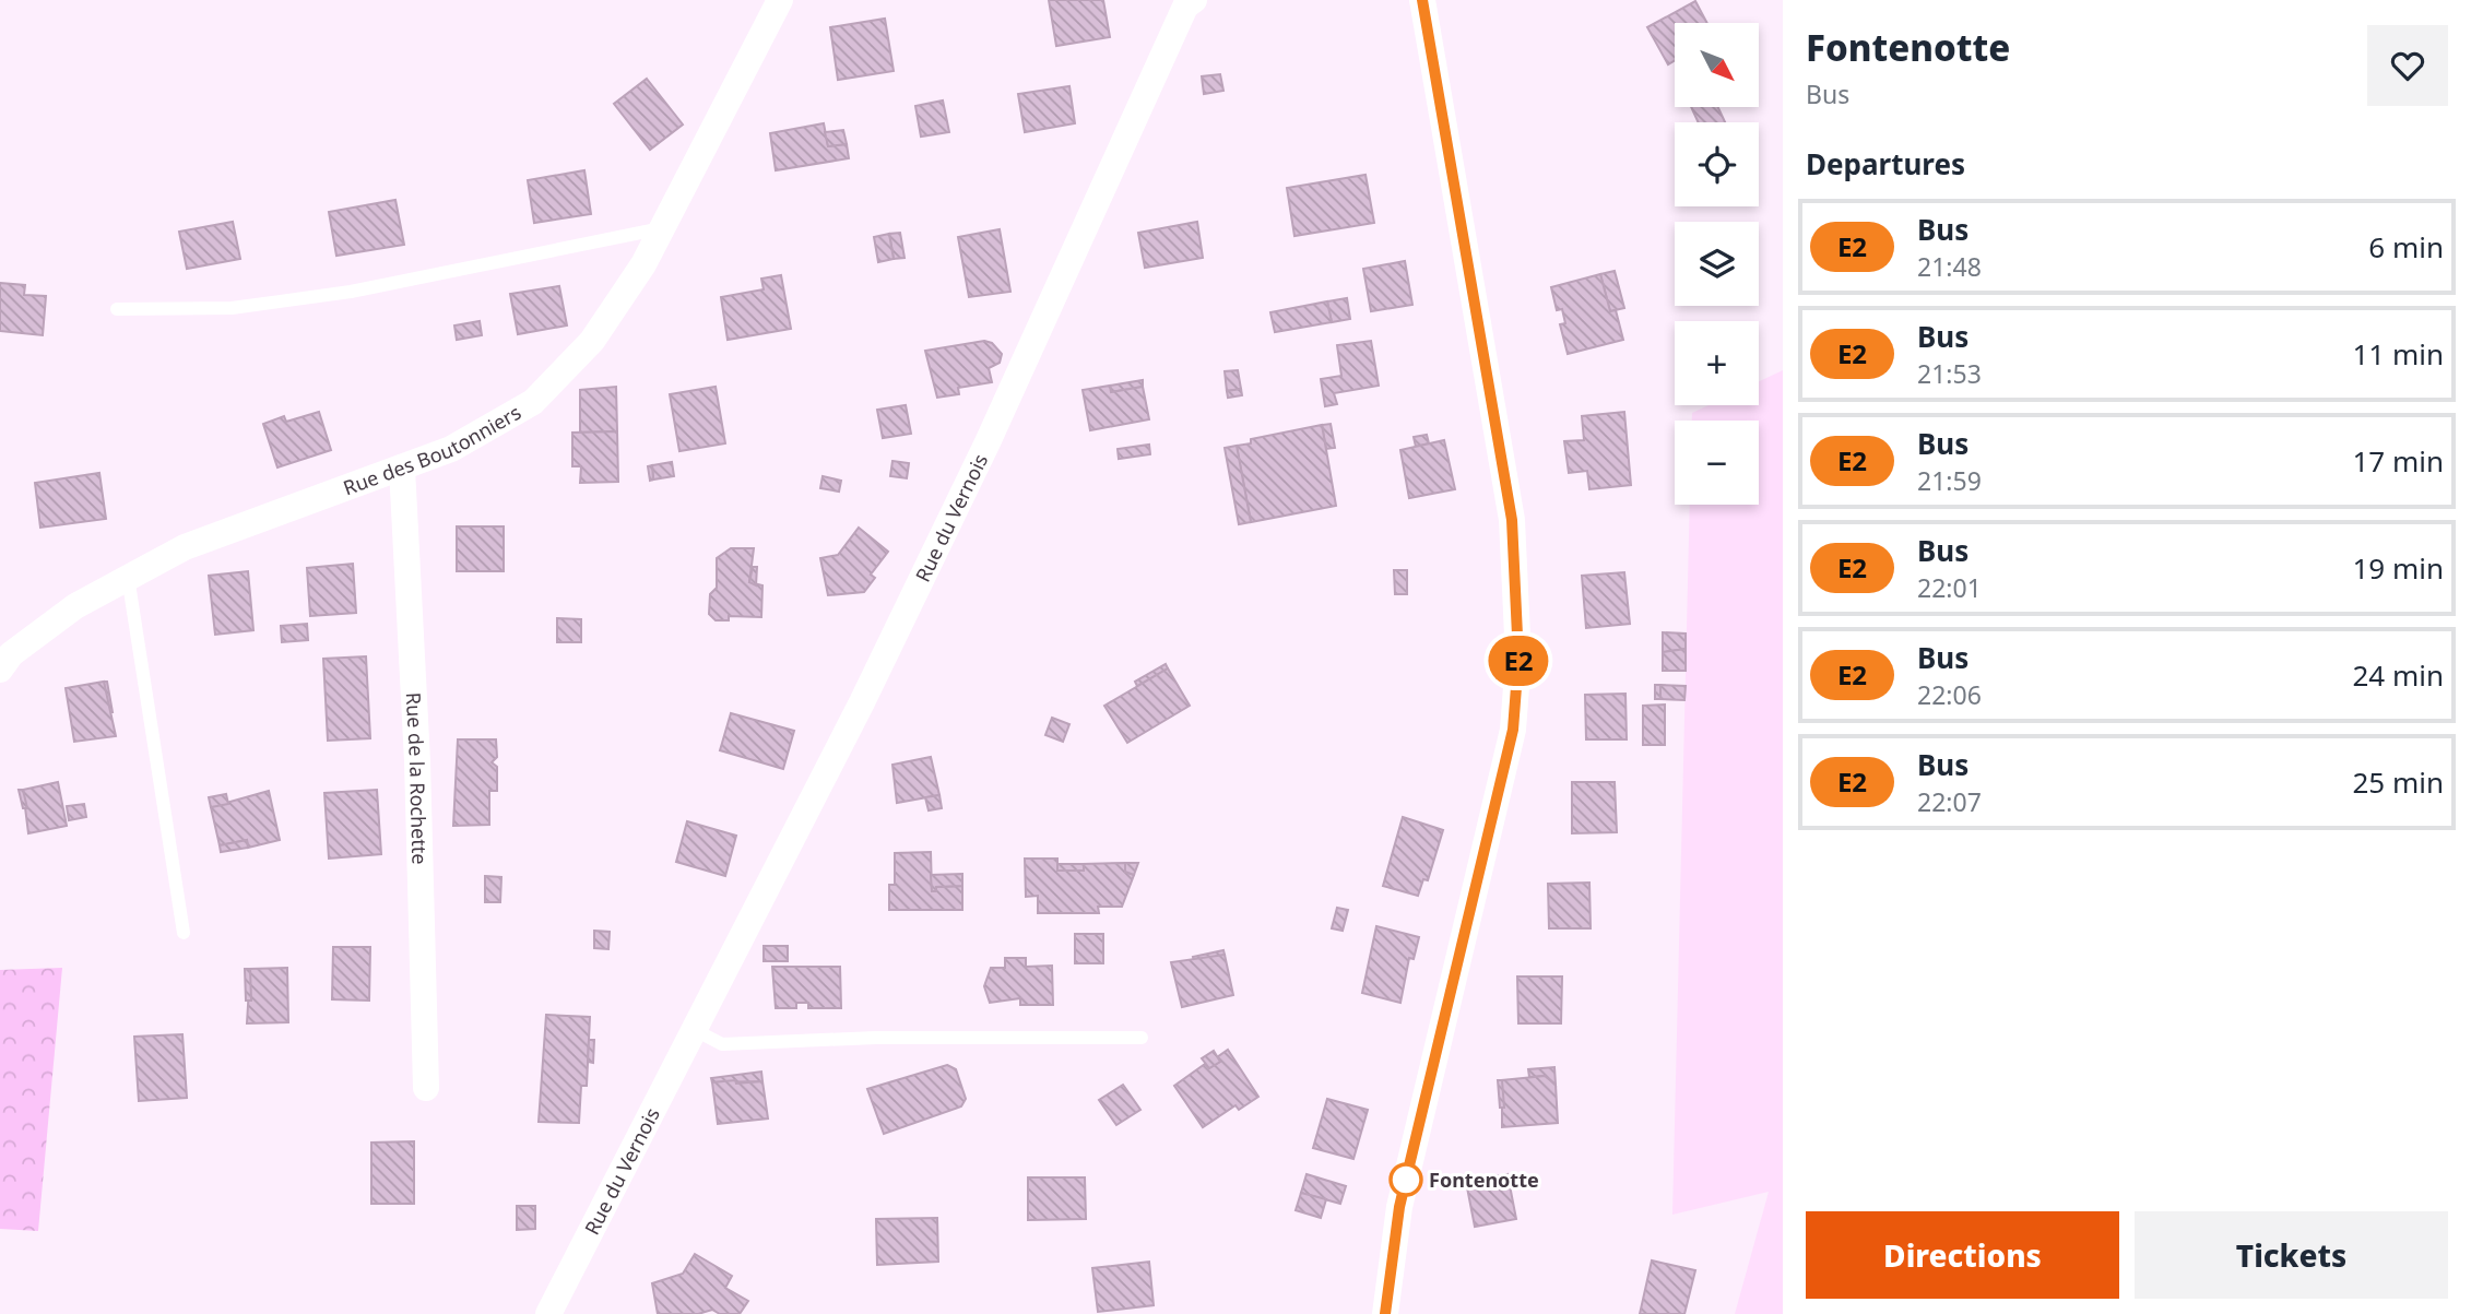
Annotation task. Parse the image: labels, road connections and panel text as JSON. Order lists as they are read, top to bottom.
{
  "streets": {
    "street": ["Rue des Boutonniers", "Rue du Vernois", "Rue de la Rochette"]
  },
  "crossings": [
    ["Rue des Boutonniers", "Rue de la Rochette"]
  ],
  "places": ["Fontenotte"],
  "lines": ["bus line E2"],
  "north": "bottom right",
  "page": {
    "on_map": "E2",
    "heading": [
      ["Fontenotte", "Bus"],
      "Departures"
    ],
    "map_buttons": ["+", "−"],
    "list": [
      {
        "mark": "E2",
        "name": "Bus",
        "note": "21:48",
        "value": "6 min"
      },
      {
        "mark": "E2",
        "name": "Bus",
        "note": "21:53",
        "value": "11 min"
      },
      {
        "mark": "E2",
        "name": "Bus",
        "note": "21:59",
        "value": "17 min"
      },
      {
        "mark": "E2",
        "name": "Bus",
        "note": "22:01",
        "value": "19 min"
      },
      {
        "mark": "E2",
        "name": "Bus",
        "note": "22:06",
        "value": "24 min"
      },
      {
        "mark": "E2",
        "name": "Bus",
        "note": "22:07",
        "value": "25 min"
      }
    ],
    "buttons": ["Directions", "Tickets"]
  }
}
